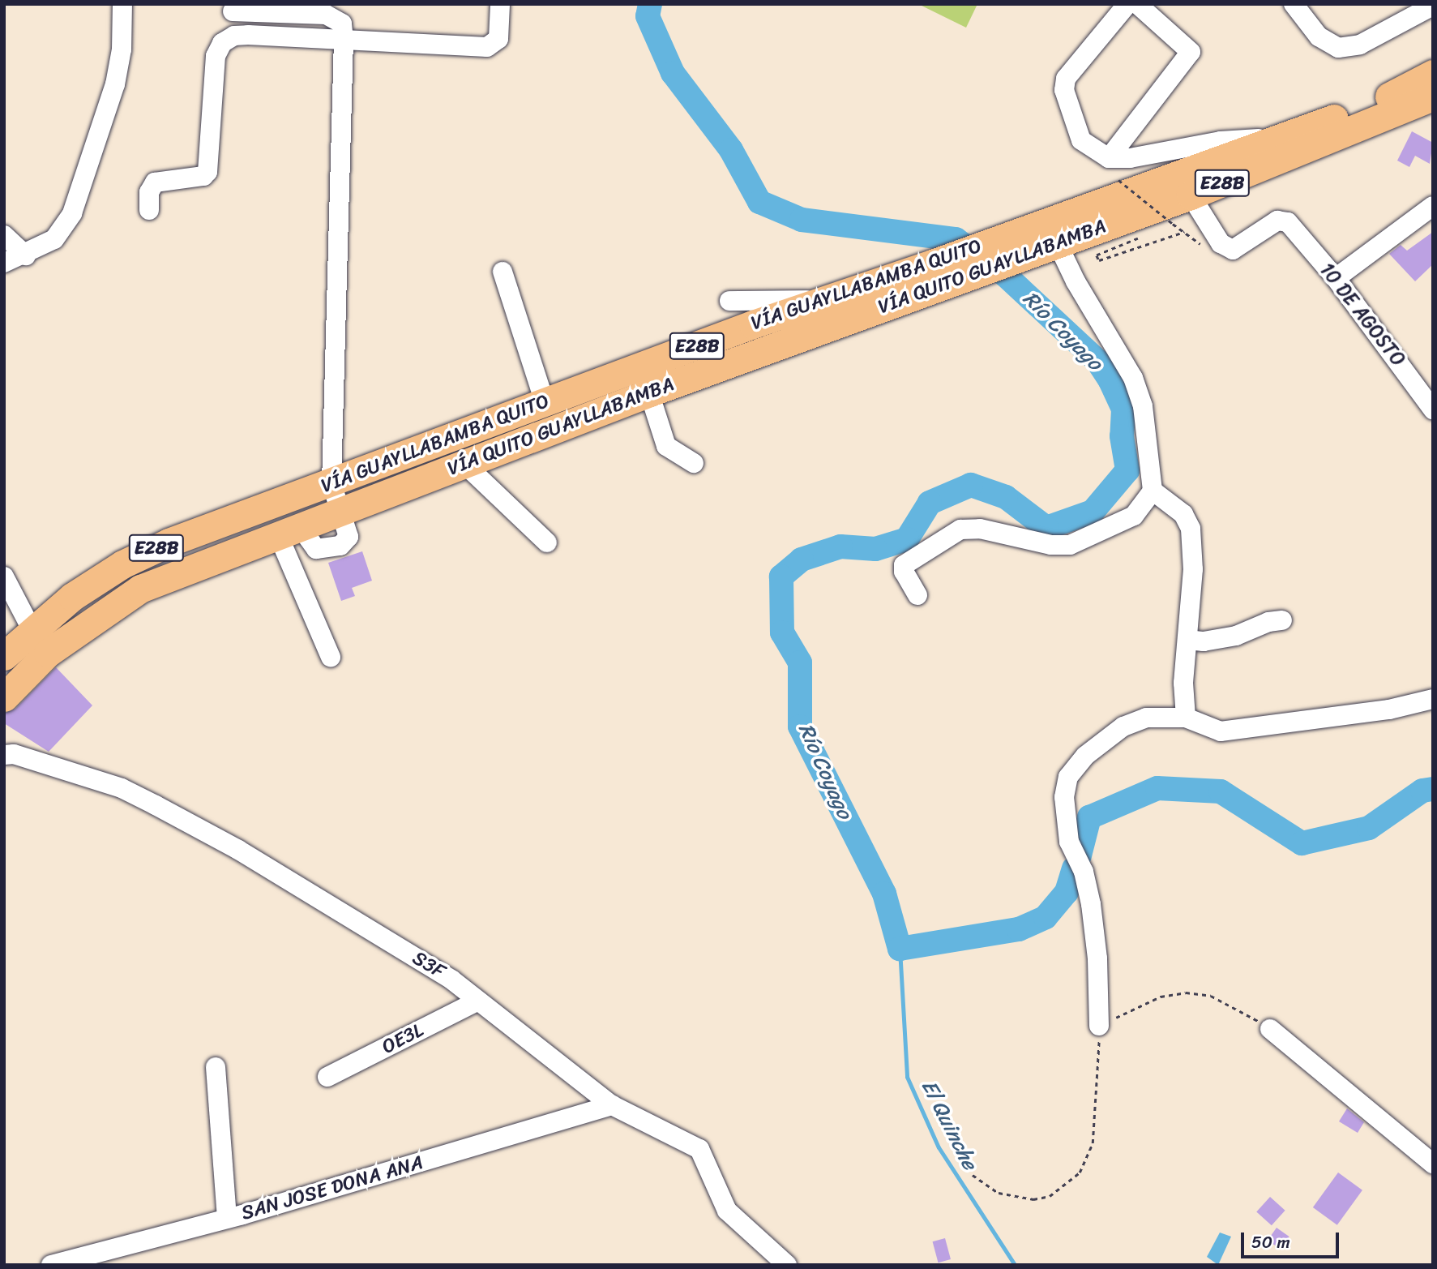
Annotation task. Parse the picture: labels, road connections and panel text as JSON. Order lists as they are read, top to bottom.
{
  "streets": {
    "highway": ["E28B", "VÍA QUITO GUAYLLABAMBA", "VÍA GUAYLLABAMBA QUITO"],
    "street": [
      "10 DE AGOSTO",
      "S3F",
      "OE3L",
      "SAN JOSE DONA ANA"
    ]
  },
  "crossings": [
    ["VÍA QUITO GUAYLLABAMBA", "VÍA GUAYLLABAMBA QUITO"],
    ["VÍA QUITO GUAYLLABAMBA", "10 DE AGOSTO"],
    ["S3F", "OE3L"],
    ["S3F", "SAN JOSE DONA ANA"]
  ],
  "water": ["Río Coyago", "El Quinche"],
  "scale_bar": "50 m"
}
